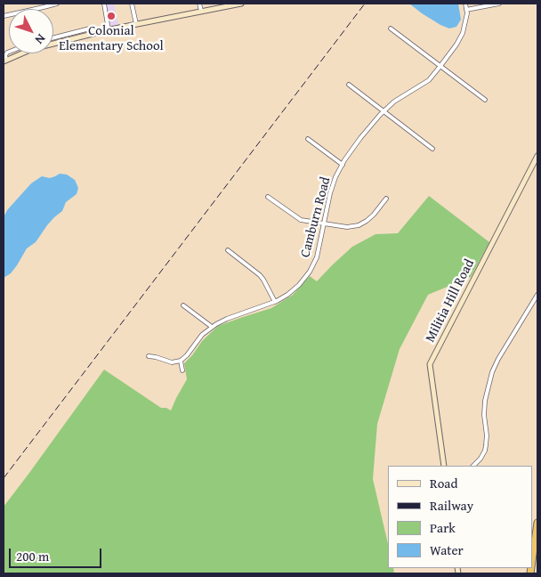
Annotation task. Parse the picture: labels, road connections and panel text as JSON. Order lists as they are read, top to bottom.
{
  "streets": {
    "street": ["Camburn Road", "Militia Hill Road"]
  },
  "places": ["Colonial Elementary School"],
  "legend": [
    "Road",
    "Railway",
    "Park",
    "Water"
  ],
  "scale_bar": "200 m",
  "north": "bottom right"
}
